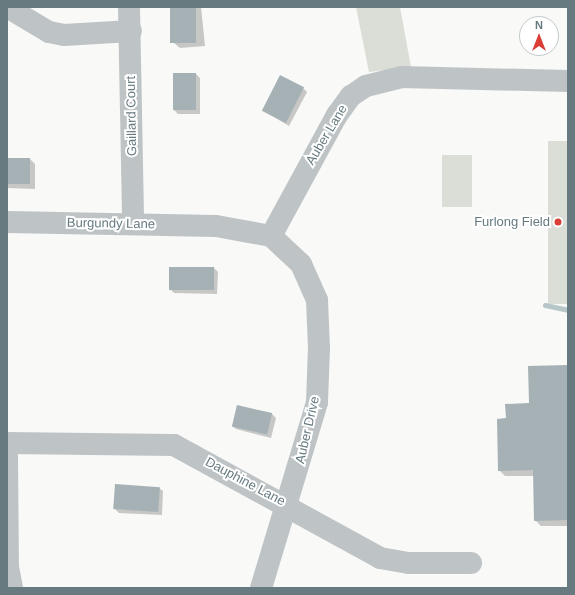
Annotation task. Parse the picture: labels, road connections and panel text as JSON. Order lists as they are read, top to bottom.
{
  "streets": {
    "street": [
      "Gaillard Court",
      "Auber Lane",
      "Burgundy Lane",
      "Auber Drive",
      "Dauphine Lane"
    ]
  },
  "crossings": [
    ["Gaillard Court", "Burgundy Lane"],
    ["Auber Lane", "Burgundy Lane"],
    ["Auber Lane", "Auber Drive"],
    ["Burgundy Lane", "Auber Drive"],
    ["Auber Drive", "Dauphine Lane"]
  ],
  "places": ["Furlong Field"],
  "north": "top"
}
